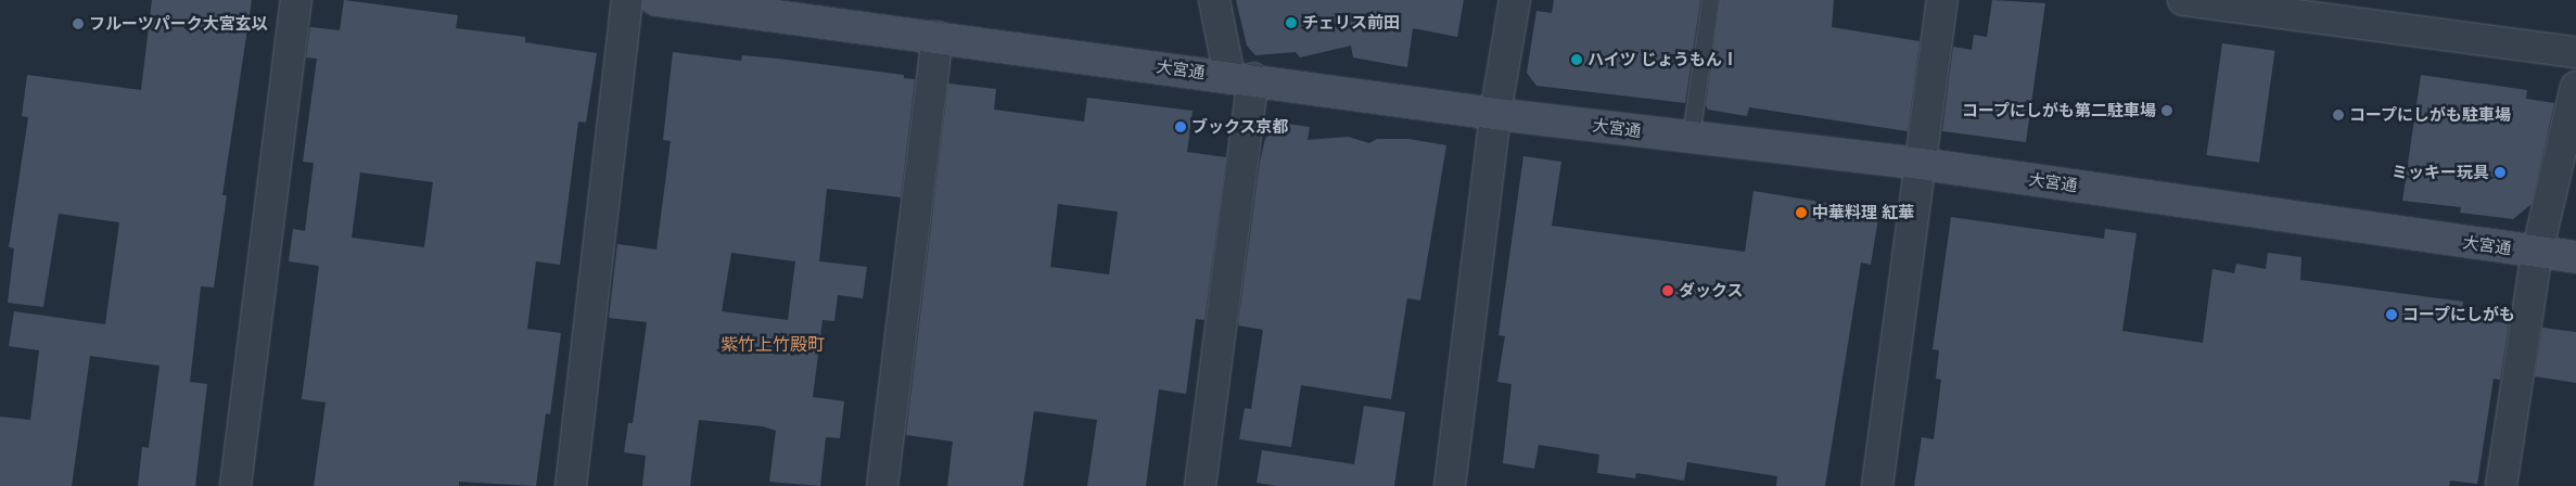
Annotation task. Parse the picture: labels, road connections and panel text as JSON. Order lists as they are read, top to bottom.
{
  "streets": {
    "street": ["大宮通"]
  },
  "districts": ["紫竹上竹殿町"],
  "places": [
    "チェリス前田",
    "フルーツパーク大宮玄以",
    "ハイツ じょうもんⅠ",
    "コープにしがも第二駐車場",
    "コープにしがも駐車場",
    "ブックス京都",
    "ミッキー玩具",
    "中華料理 紅華",
    "ダックス",
    "コープにしがも"
  ]
}
